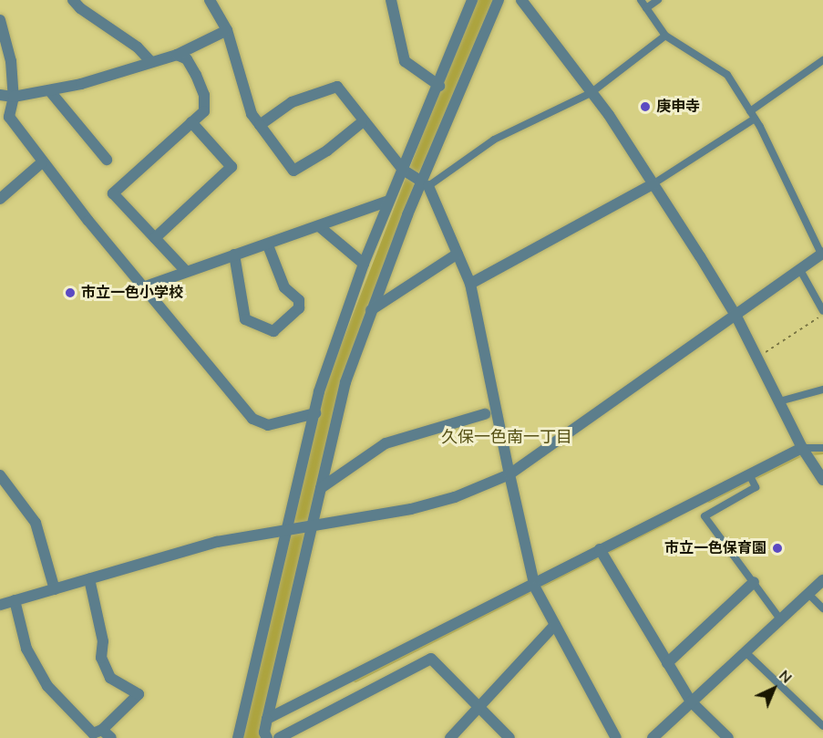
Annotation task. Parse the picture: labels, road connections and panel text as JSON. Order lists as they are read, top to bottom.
{
  "districts": ["久保一色南一丁目"],
  "places": ["庚申寺", "市立一色小学校", "市立一色保育園"],
  "north": "top right"
}
